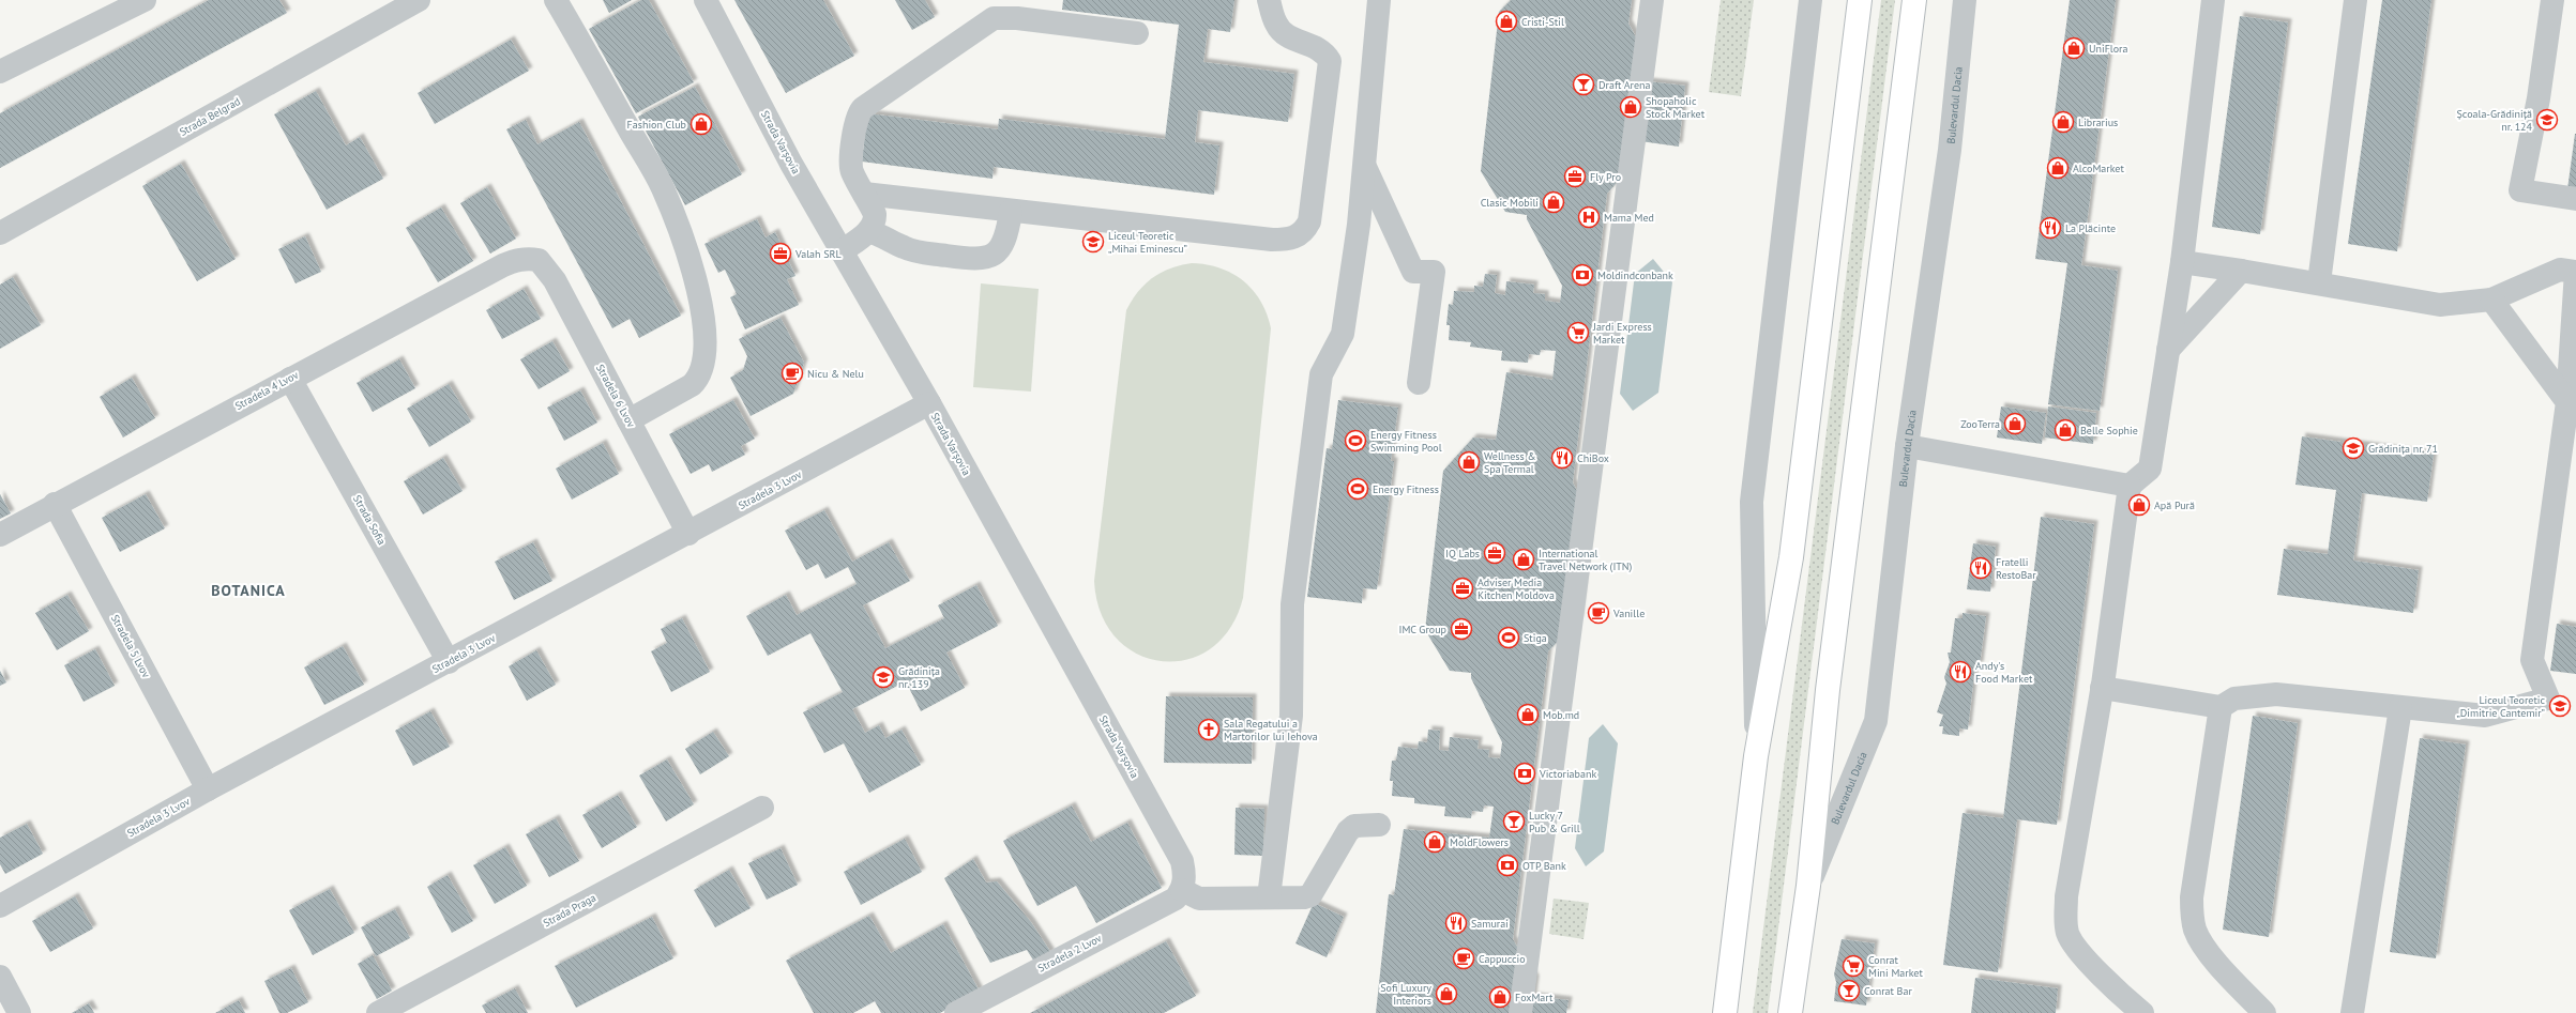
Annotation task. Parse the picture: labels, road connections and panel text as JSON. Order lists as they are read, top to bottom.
{
  "streets": {
    "main road": ["Bulevardul Dacia"],
    "street": [
      "Strada Belgrad",
      "Strada Varșovia",
      "Stradela 4 Lvov",
      "Stradela 6 Lvov",
      "Stradela 3 Lvov",
      "Strada Sofia",
      "Stradela 5 Lvov",
      "Strada Praga",
      "Stradela 2 Lvov"
    ]
  },
  "crossings": [
    ["Strada Varșovia", "Stradela 3 Lvov"],
    ["Strada Varșovia", "Stradela 2 Lvov"],
    ["Stradela 4 Lvov", "Stradela 6 Lvov"],
    ["Stradela 4 Lvov", "Strada Sofia"],
    ["Stradela 4 Lvov", "Stradela 5 Lvov"],
    ["Stradela 6 Lvov", "Stradela 3 Lvov"],
    ["Stradela 3 Lvov", "Strada Sofia"],
    ["Stradela 3 Lvov", "Stradela 5 Lvov"]
  ],
  "districts": ["BOTANICA"],
  "places": {
    "shop": [
      "Cristi-Stil",
      "UniFlora",
      "Shopaholic Stock Market",
      "Librarius",
      "Fashion Club",
      "AlcoMarket",
      "Clasic Mobili",
      "ZooTerra",
      "Belle Sophie",
      "Wellness & Spa Termal",
      "Apă Pură",
      "International Travel Network (ITN)",
      "Mob.md",
      "MoldFlowers",
      "Sofi Luxury Interiors",
      "FoxMart"
    ],
    "bar": ["Draft Arena", "Lucky 7 Pub & Grill", "Conrat Bar"],
    "school or university": [
      "Școala-Grădiniță nr. 124",
      "Liceul Teoretic „Mihai Eminescu”",
      "Grădinița nr. 71",
      "Grădinița nr. 139",
      "Liceul Teoretic „Dimitrie Cantemir”"
    ],
    "office": [
      "Fly Pro",
      "Valah SRL",
      "IQ Labs",
      "Adviser Media Kitchen Moldova",
      "IMC Group"
    ],
    "hospital": ["Mama Med"],
    "restaurant": [
      "La Plăcinte",
      "ChiBox",
      "Fratelli RestoBar",
      "Andy's Food Market",
      "Samurai"
    ],
    "bank": ["Moldindconbank", "Victoriabank", "OTP Bank"],
    "supermarket": ["Jardi Express Market", "Conrat Mini Market"],
    "cafe": ["Nicu & Nelu", "Vanille", "Cappuccio"],
    "sports": ["Energy Fitness Swimming Pool", "Energy Fitness", "Stiga"],
    "church": ["Sala Regatului a Martorilor lui Iehova"]
  }
}
